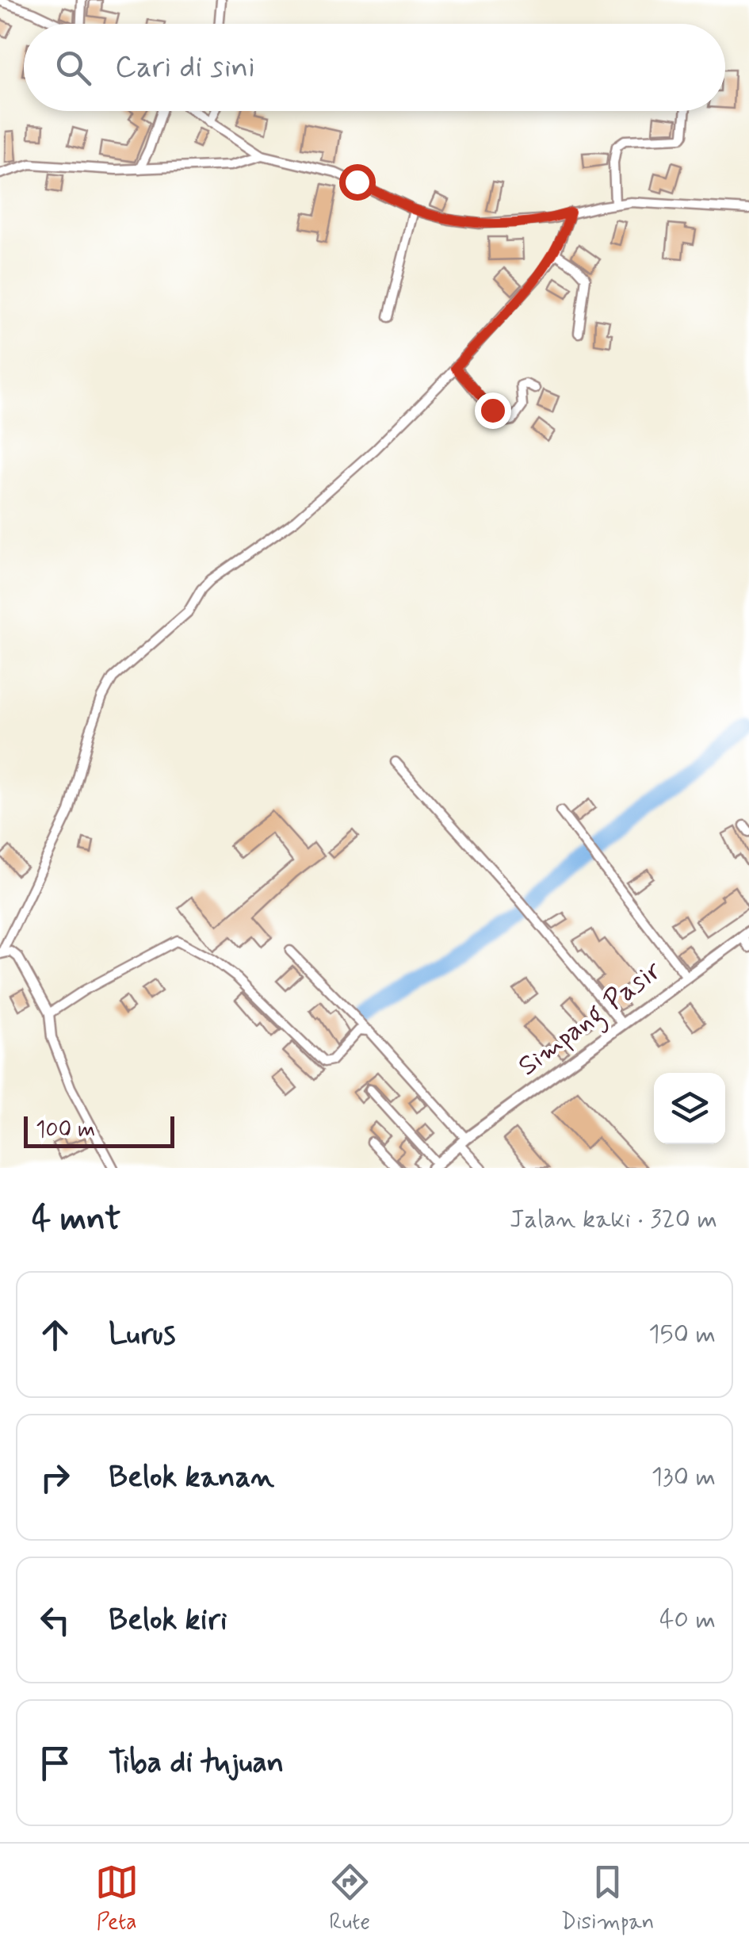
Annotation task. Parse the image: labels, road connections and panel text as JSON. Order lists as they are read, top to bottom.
{
  "streets": {
    "street": ["Simpang Pasir"]
  },
  "scale_bar": "100 m",
  "page": {
    "search": "Cari di sini",
    "scale": "100 m",
    "heading": ["4 mnt", "Jalan kaki · 320 m"],
    "list": [
      ["Lurus", "150 m"],
      ["Belok kanan", "130 m"],
      ["Belok kiri", "40 m"],
      "Tiba di tujuan"
    ],
    "nav": ["Peta", "Rute", "Disimpan"]
  }
}
